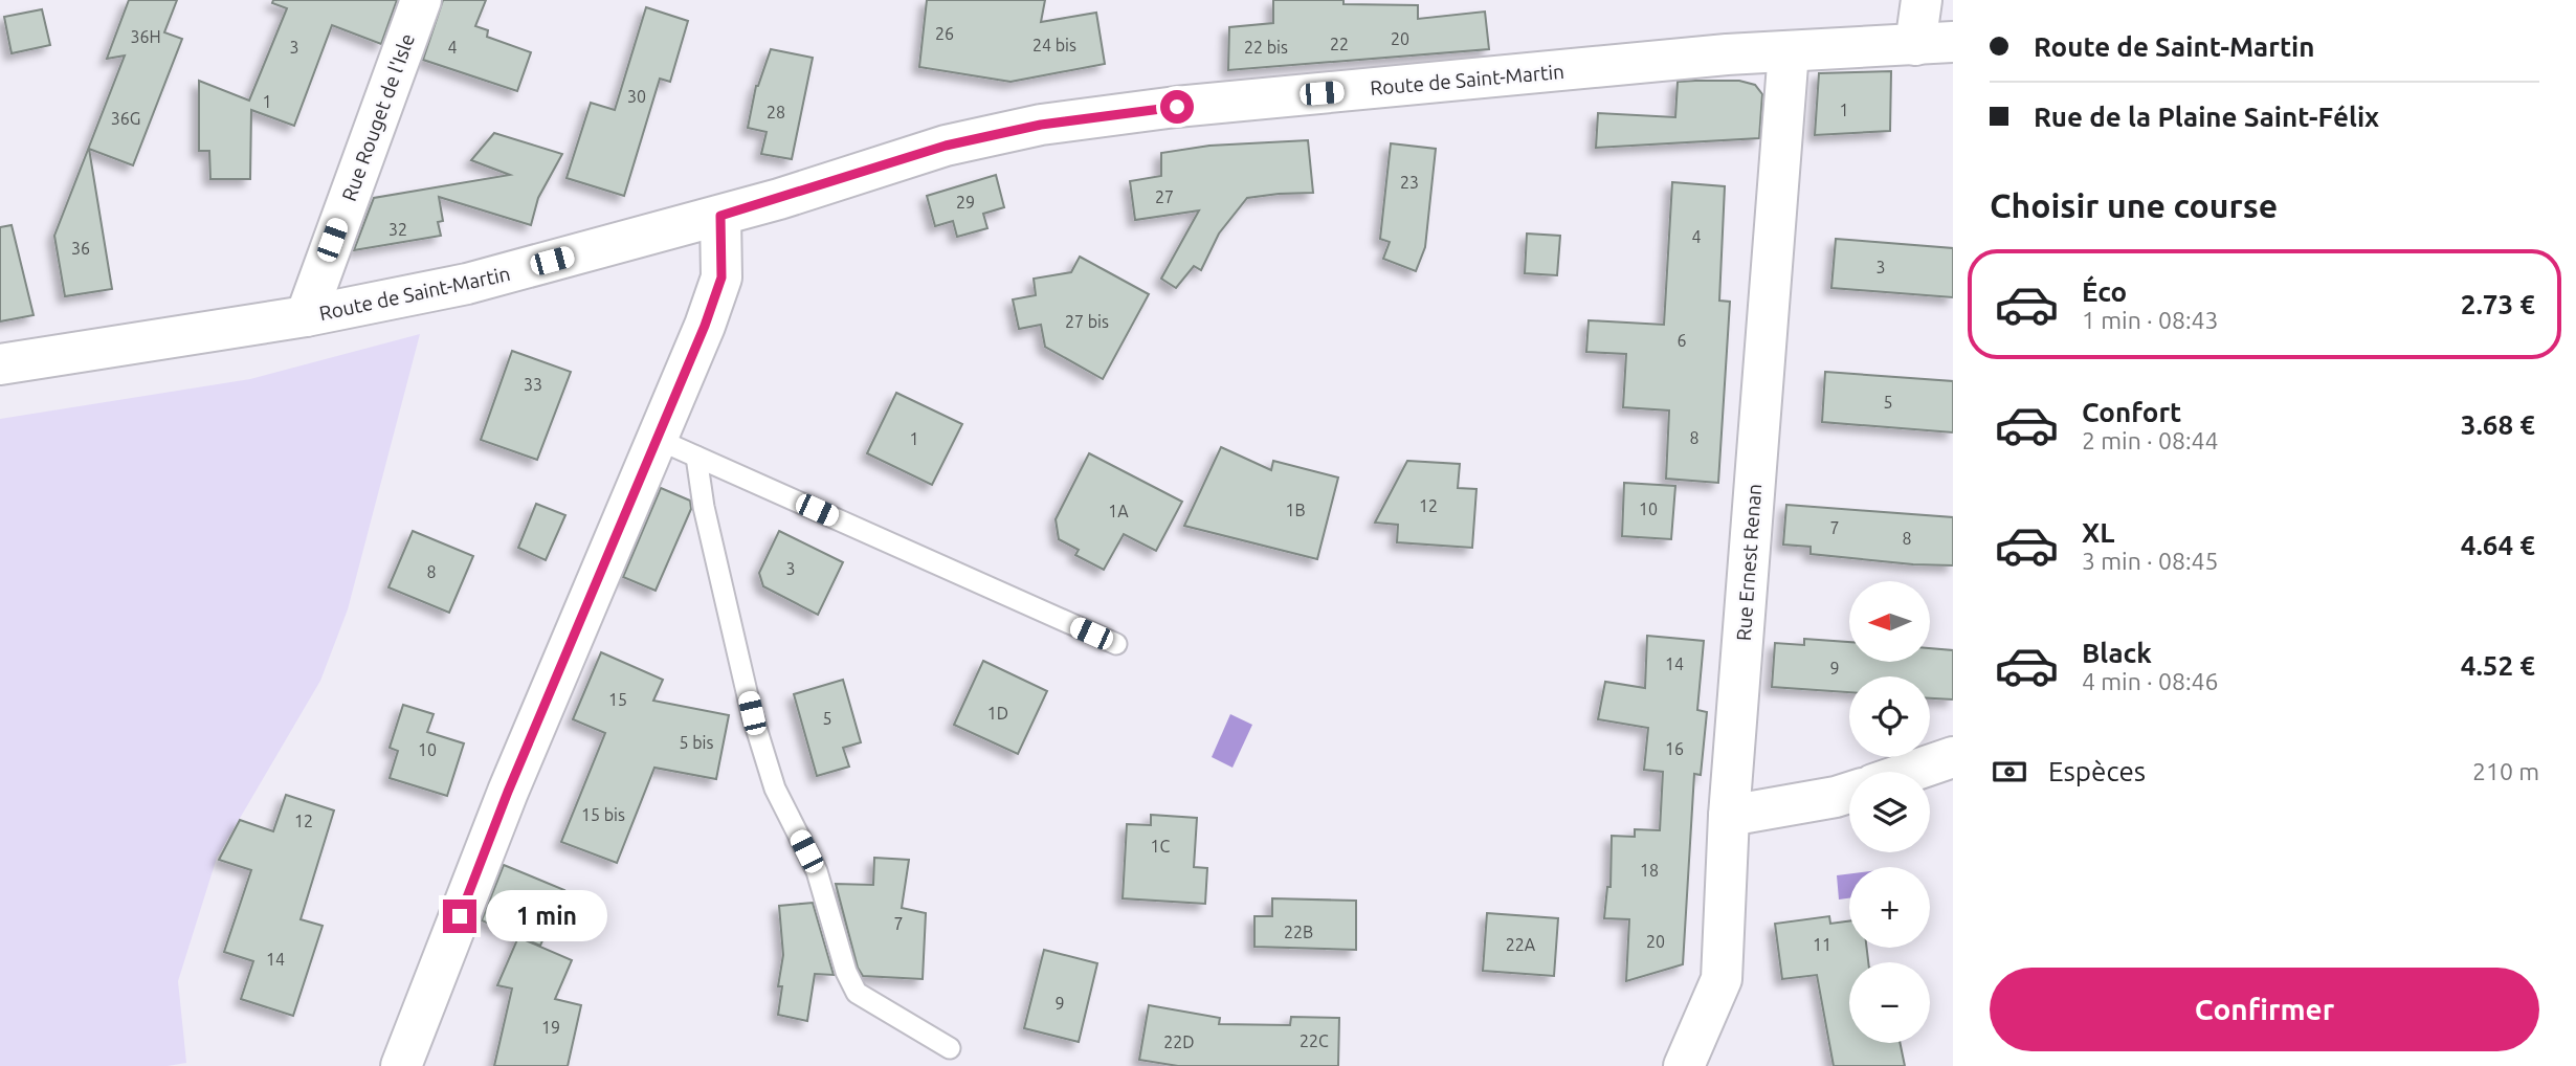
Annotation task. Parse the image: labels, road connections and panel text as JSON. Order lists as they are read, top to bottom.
{
  "streets": {
    "street": ["Route de Saint-Martin", "Rue Rouget de l'Isle", "Rue Ernest Renan"]
  },
  "crossings": [
    ["Route de Saint-Martin", "Rue Rouget de l'Isle"],
    ["Route de Saint-Martin", "Rue Ernest Renan"]
  ],
  "house_numbers": [
    "26",
    "36H",
    "20",
    "22",
    "24 bis",
    "3",
    "4",
    "22 bis",
    "30",
    "1",
    "1",
    "28",
    "36G",
    "23",
    "27",
    "29",
    "32",
    "4",
    "36",
    "3",
    "27 bis",
    "6",
    "33",
    "5",
    "8",
    "1",
    "12",
    "10",
    "1B",
    "1A",
    "7",
    "8",
    "3",
    "8",
    "14",
    "9",
    "15",
    "1D",
    "5",
    "5 bis",
    "16",
    "10",
    "15 bis",
    "12",
    "1C",
    "18",
    "7",
    "22B",
    "20",
    "22A",
    "11",
    "14",
    "9",
    "19",
    "22C",
    "22D"
  ],
  "north": "left",
  "page": {
    "banner": ["Route de Saint-Martin", "Rue de la Plaine Saint-Félix"],
    "heading": "Choisir une course",
    "list": [
      {
        "name": "Éco",
        "note": "1 min · 08:43",
        "value": "2.73 €"
      },
      {
        "name": "Confort",
        "note": "2 min · 08:44",
        "value": "3.68 €"
      },
      {
        "name": "XL",
        "note": "3 min · 08:45",
        "value": "4.64 €"
      },
      {
        "name": "Black",
        "note": "4 min · 08:46",
        "value": "4.52 €"
      }
    ],
    "map_buttons": ["+", "−"],
    "pay": ["Espèces", "210 m"],
    "bubble": "1 min",
    "buttons": "Confirmer"
  }
}
